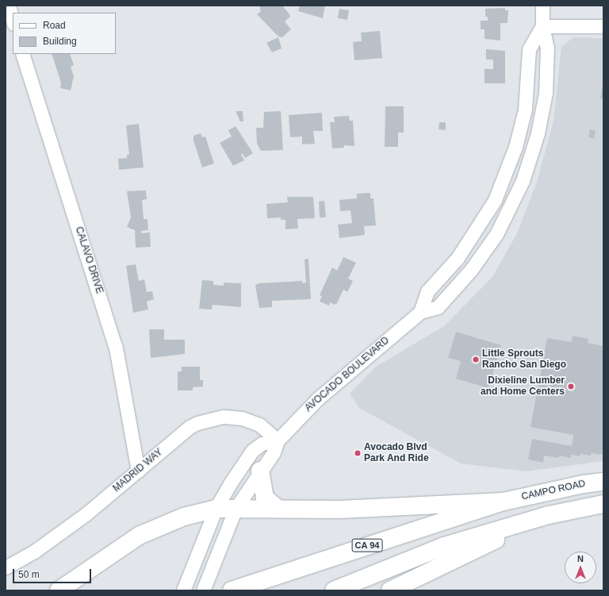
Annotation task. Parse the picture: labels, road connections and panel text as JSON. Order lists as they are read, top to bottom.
{
  "streets": {
    "highway": ["CAMPO ROAD", "CA 94"],
    "main road": ["CALAVO DRIVE", "AVOCADO BOULEVARD", "MADRID WAY"]
  },
  "crossings": [
    ["CALAVO DRIVE", "MADRID WAY"],
    ["AVOCADO BOULEVARD", "MADRID WAY"],
    ["CAMPO ROAD", "CA 94"]
  ],
  "places": ["Little Sprouts Rancho San Diego", "Dixieline Lumber and Home Centers", "Avocado Blvd Park And Ride"],
  "legend": ["Road", "Building"],
  "scale_bar": "50 m",
  "north": "top"
}
